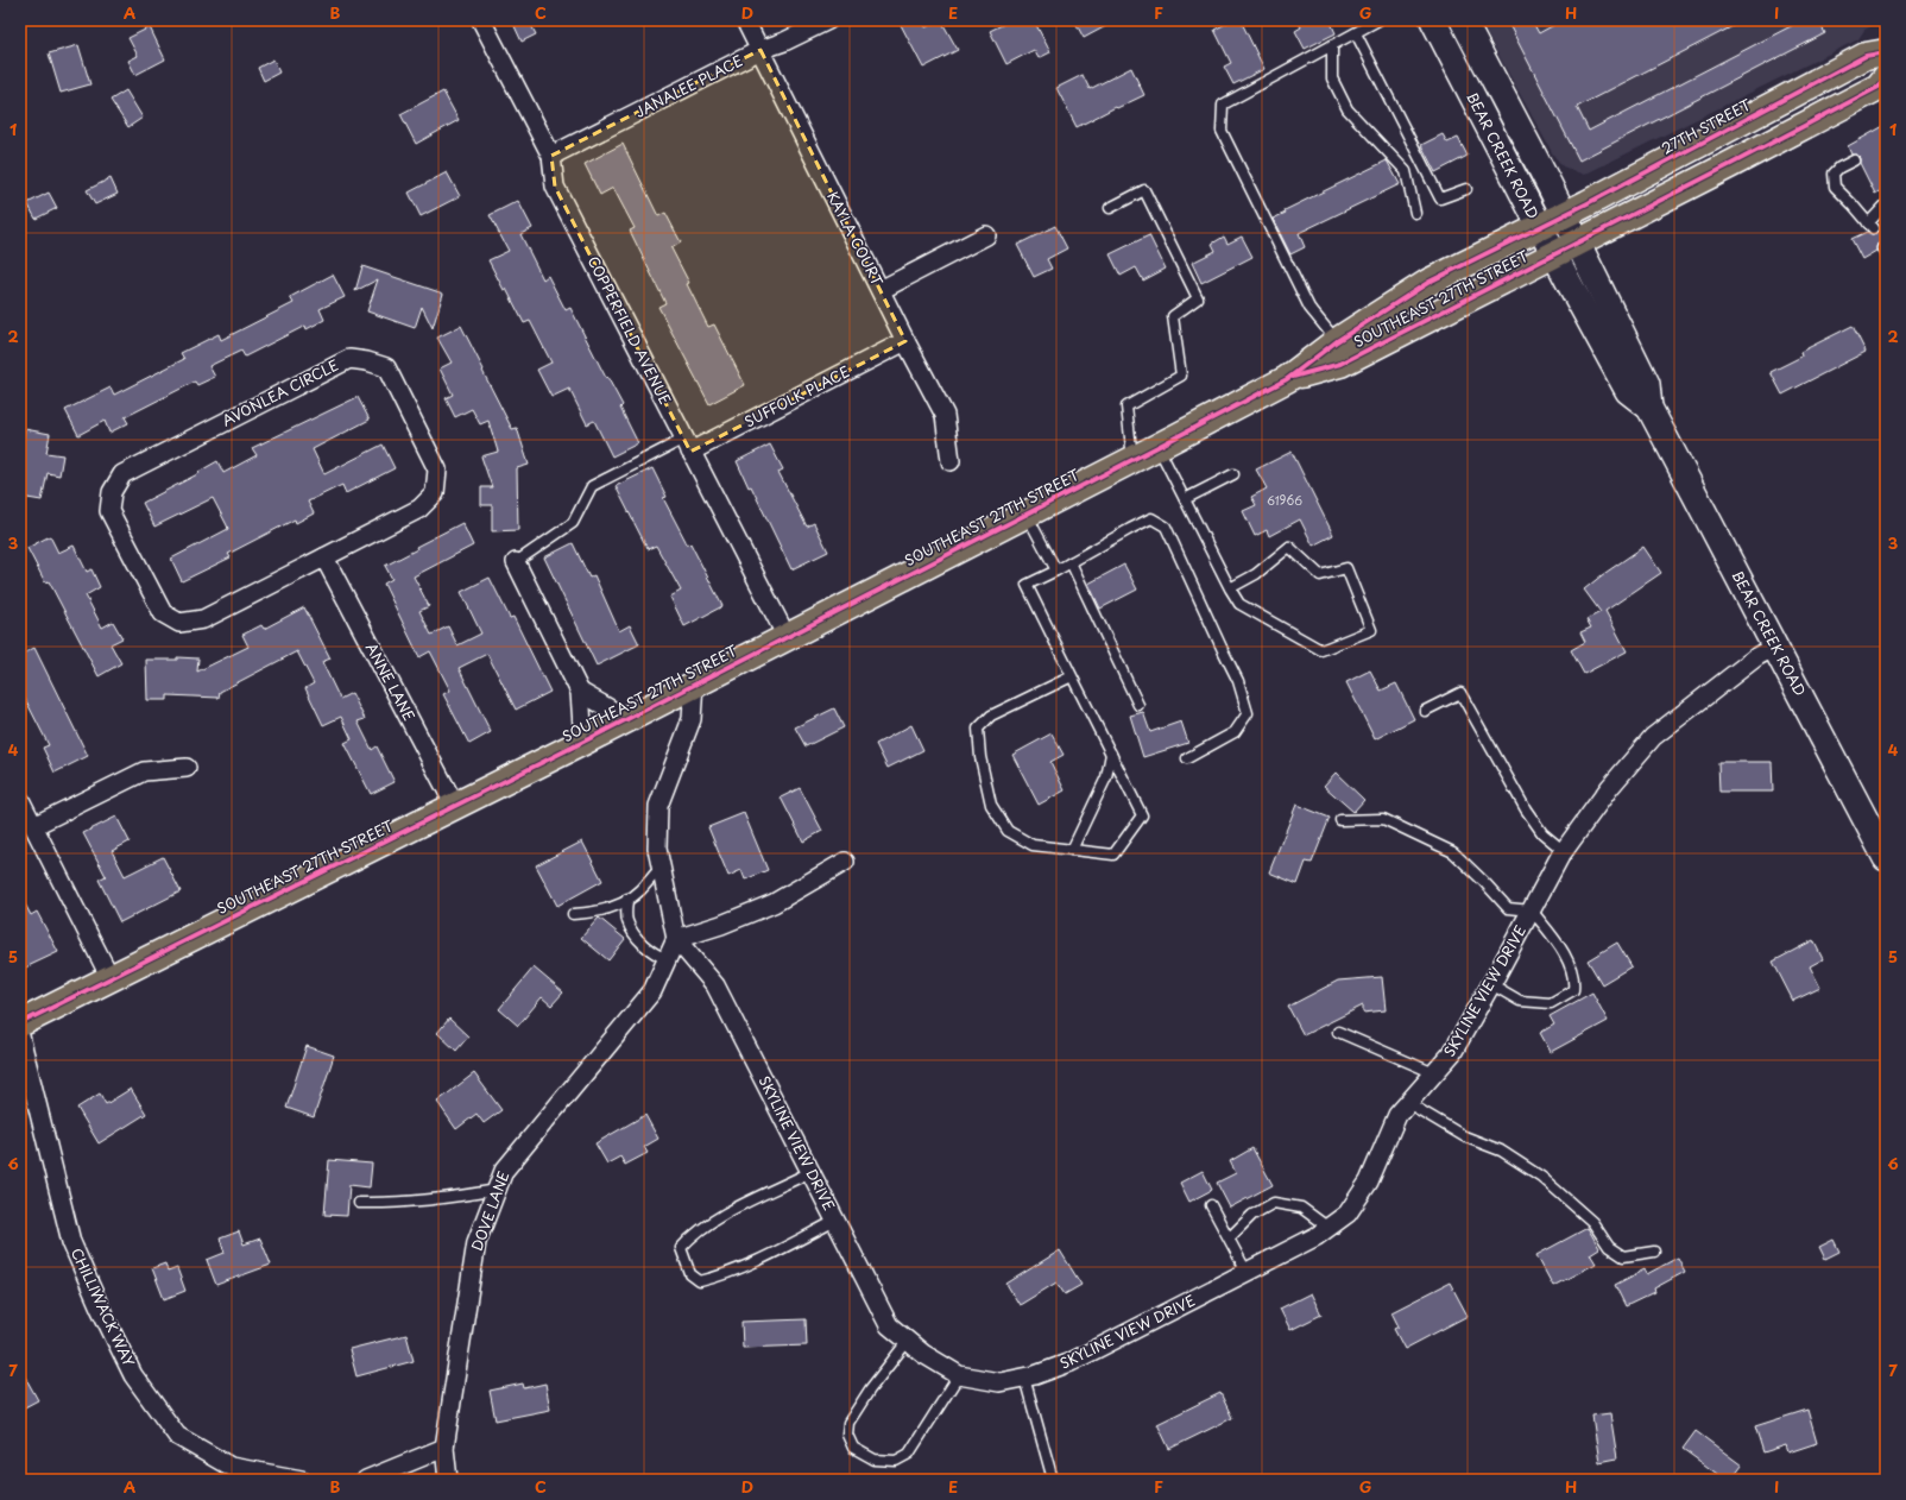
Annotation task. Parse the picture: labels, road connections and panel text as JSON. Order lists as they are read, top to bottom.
{
  "streets": {
    "main road": ["27TH STREET", "SOUTHEAST 27TH STREET"],
    "street": [
      "JANALEE PLACE",
      "BEAR CREEK ROAD",
      "KAYLA COURT",
      "COPPERFIELD AVENUE",
      "AVONLEA CIRCLE",
      "SUFFOLK PLACE",
      "ANNE LANE",
      "SKYLINE VIEW DRIVE",
      "DOVE LANE",
      "CHILLIWACK WAY"
    ]
  },
  "crossings": [
    ["JANALEE PLACE", "KAYLA COURT"],
    ["JANALEE PLACE", "COPPERFIELD AVENUE"],
    ["27TH STREET", "BEAR CREEK ROAD"],
    ["27TH STREET", "SOUTHEAST 27TH STREET"],
    ["BEAR CREEK ROAD", "SOUTHEAST 27TH STREET"],
    ["BEAR CREEK ROAD", "SKYLINE VIEW DRIVE"],
    ["KAYLA COURT", "SUFFOLK PLACE"],
    ["SOUTHEAST 27TH STREET", "COPPERFIELD AVENUE"],
    ["SOUTHEAST 27TH STREET", "ANNE LANE"],
    ["SOUTHEAST 27TH STREET", "SKYLINE VIEW DRIVE"],
    ["COPPERFIELD AVENUE", "SUFFOLK PLACE"],
    ["AVONLEA CIRCLE", "ANNE LANE"],
    ["SKYLINE VIEW DRIVE", "DOVE LANE"]
  ],
  "house_numbers": ["61966"],
  "grid": {
    "columns": [
      "A",
      "B",
      "C",
      "D",
      "E",
      "F",
      "G",
      "H",
      "I"
    ],
    "rows": [
      "1",
      "2",
      "3",
      "4",
      "5",
      "6",
      "7"
    ]
  }
}
